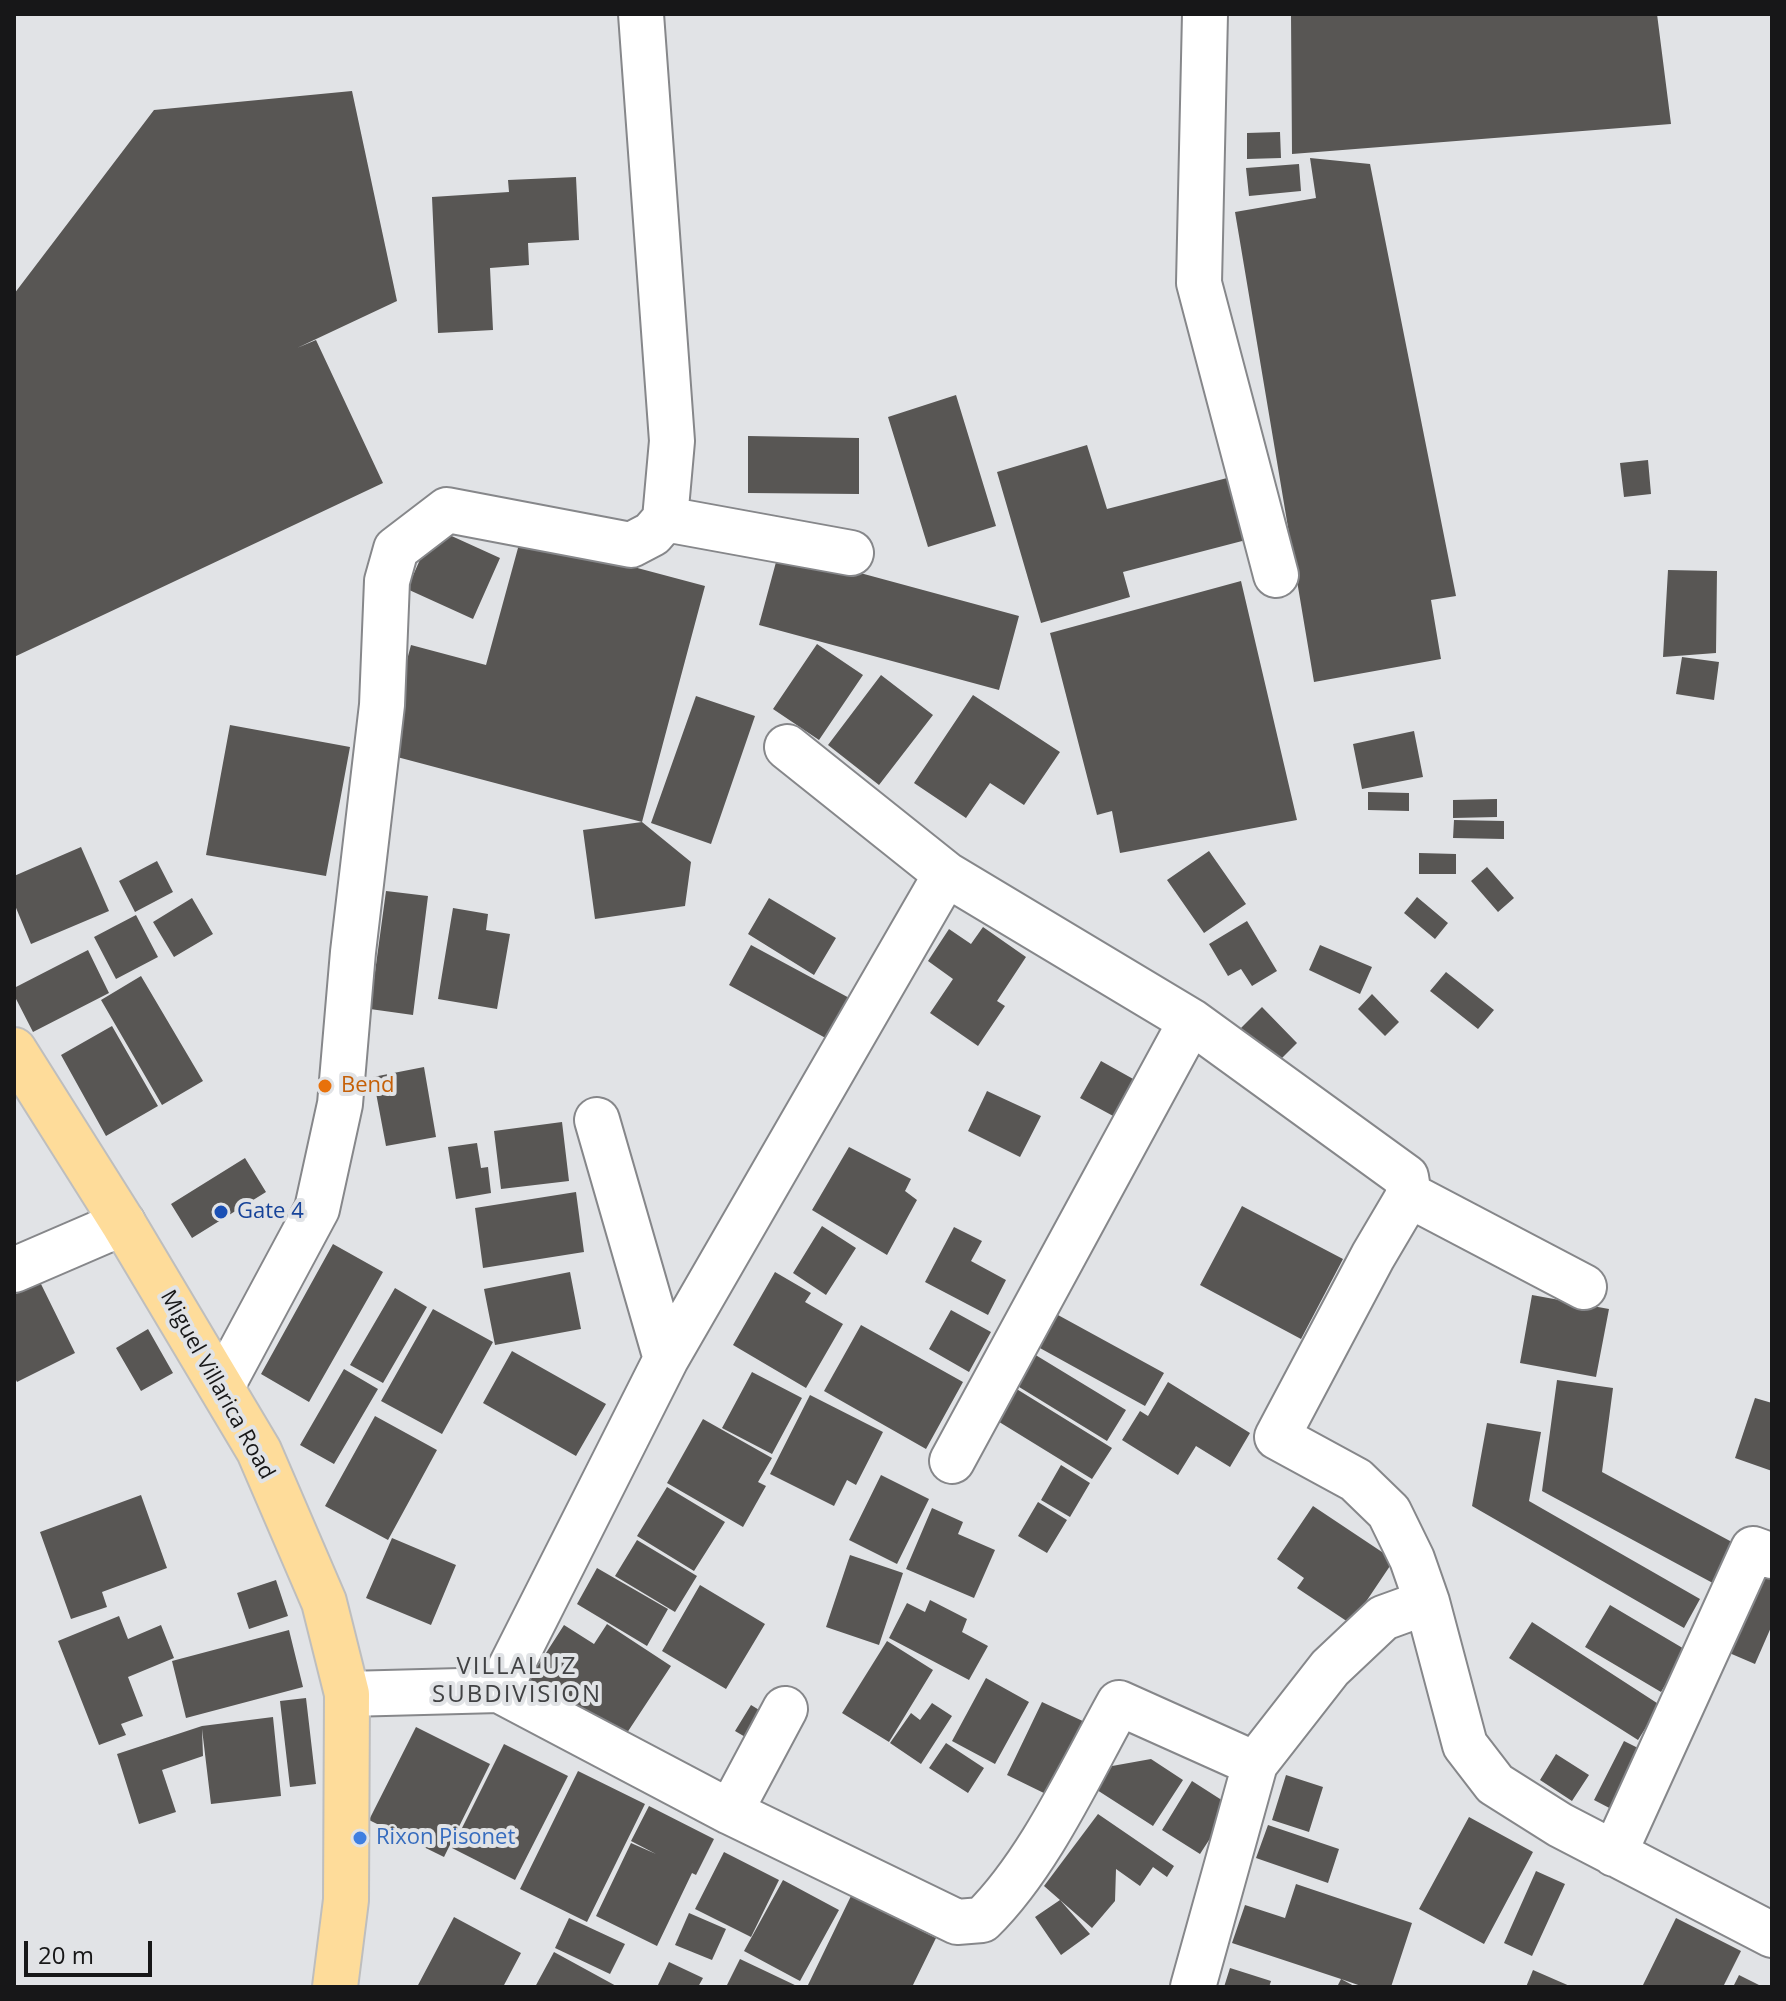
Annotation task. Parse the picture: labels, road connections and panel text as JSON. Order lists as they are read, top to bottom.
{
  "streets": {
    "main road": ["Miguel Villarica Road"]
  },
  "districts": ["VILLALUZ SUBDIVISION"],
  "places": ["Bend", "Gate 4", "Rixon Pisonet"],
  "scale_bar": "20 m"
}
